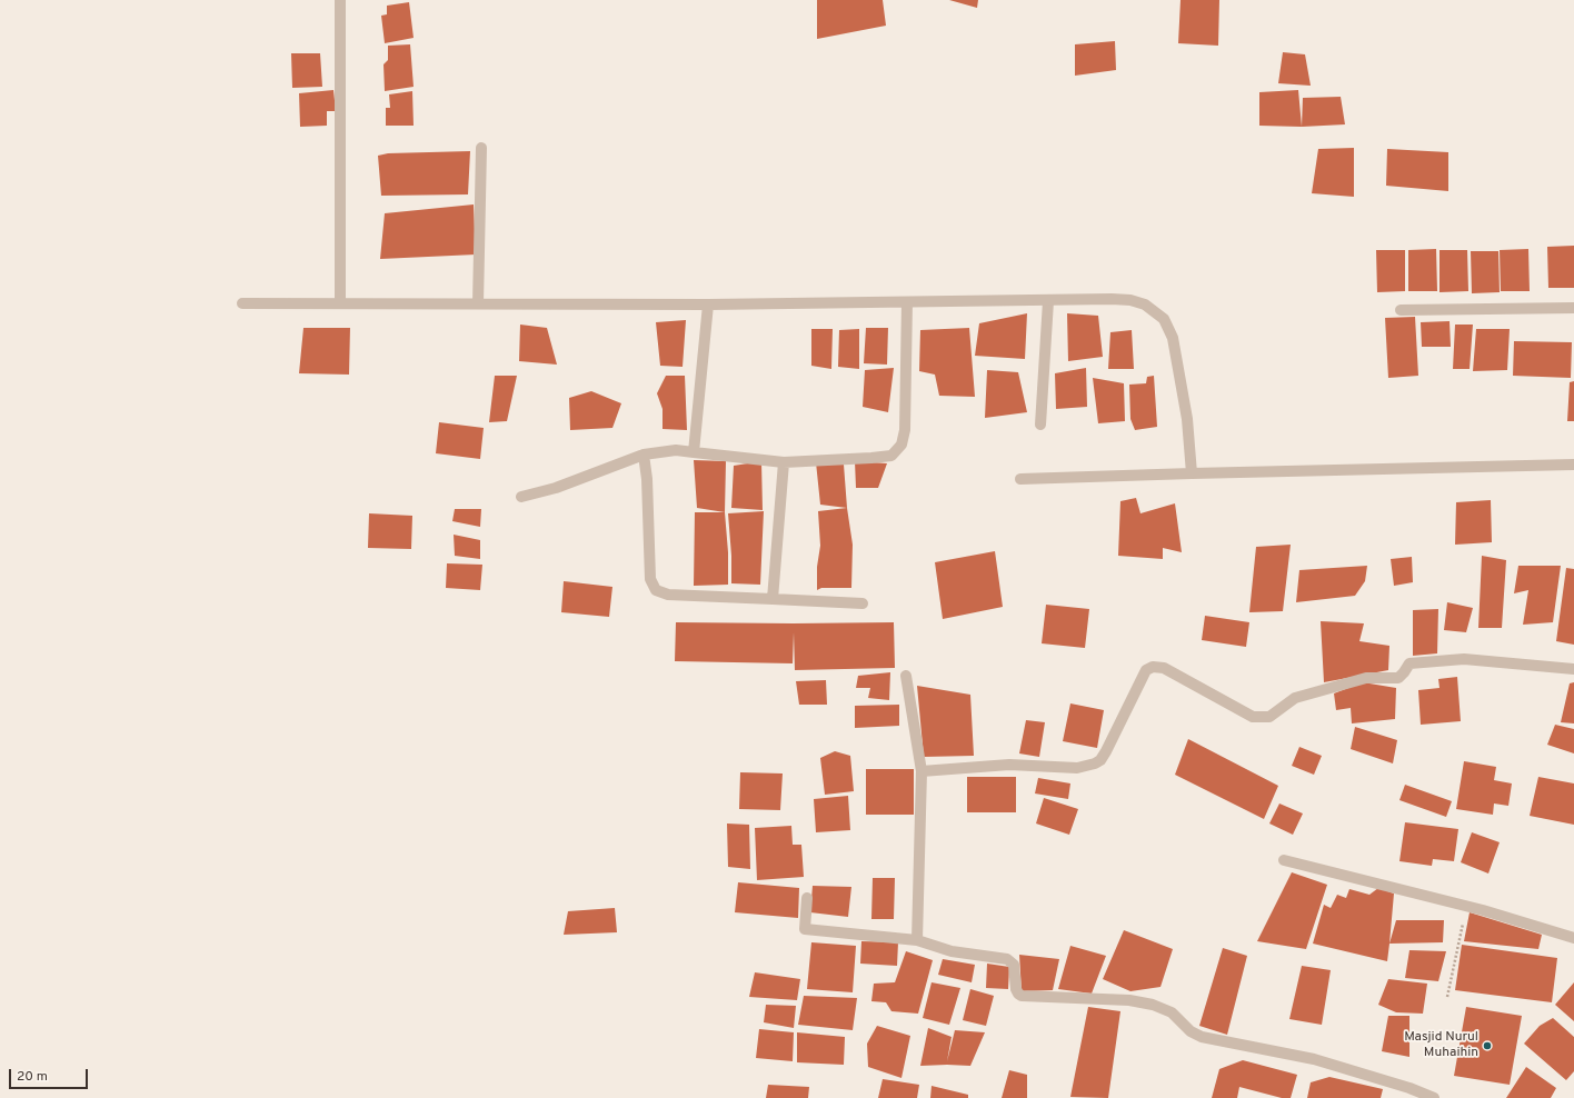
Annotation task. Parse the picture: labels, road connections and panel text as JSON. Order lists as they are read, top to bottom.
{
  "places": ["Masjid Nurul Muhaihin"],
  "scale_bar": "20 m"
}
